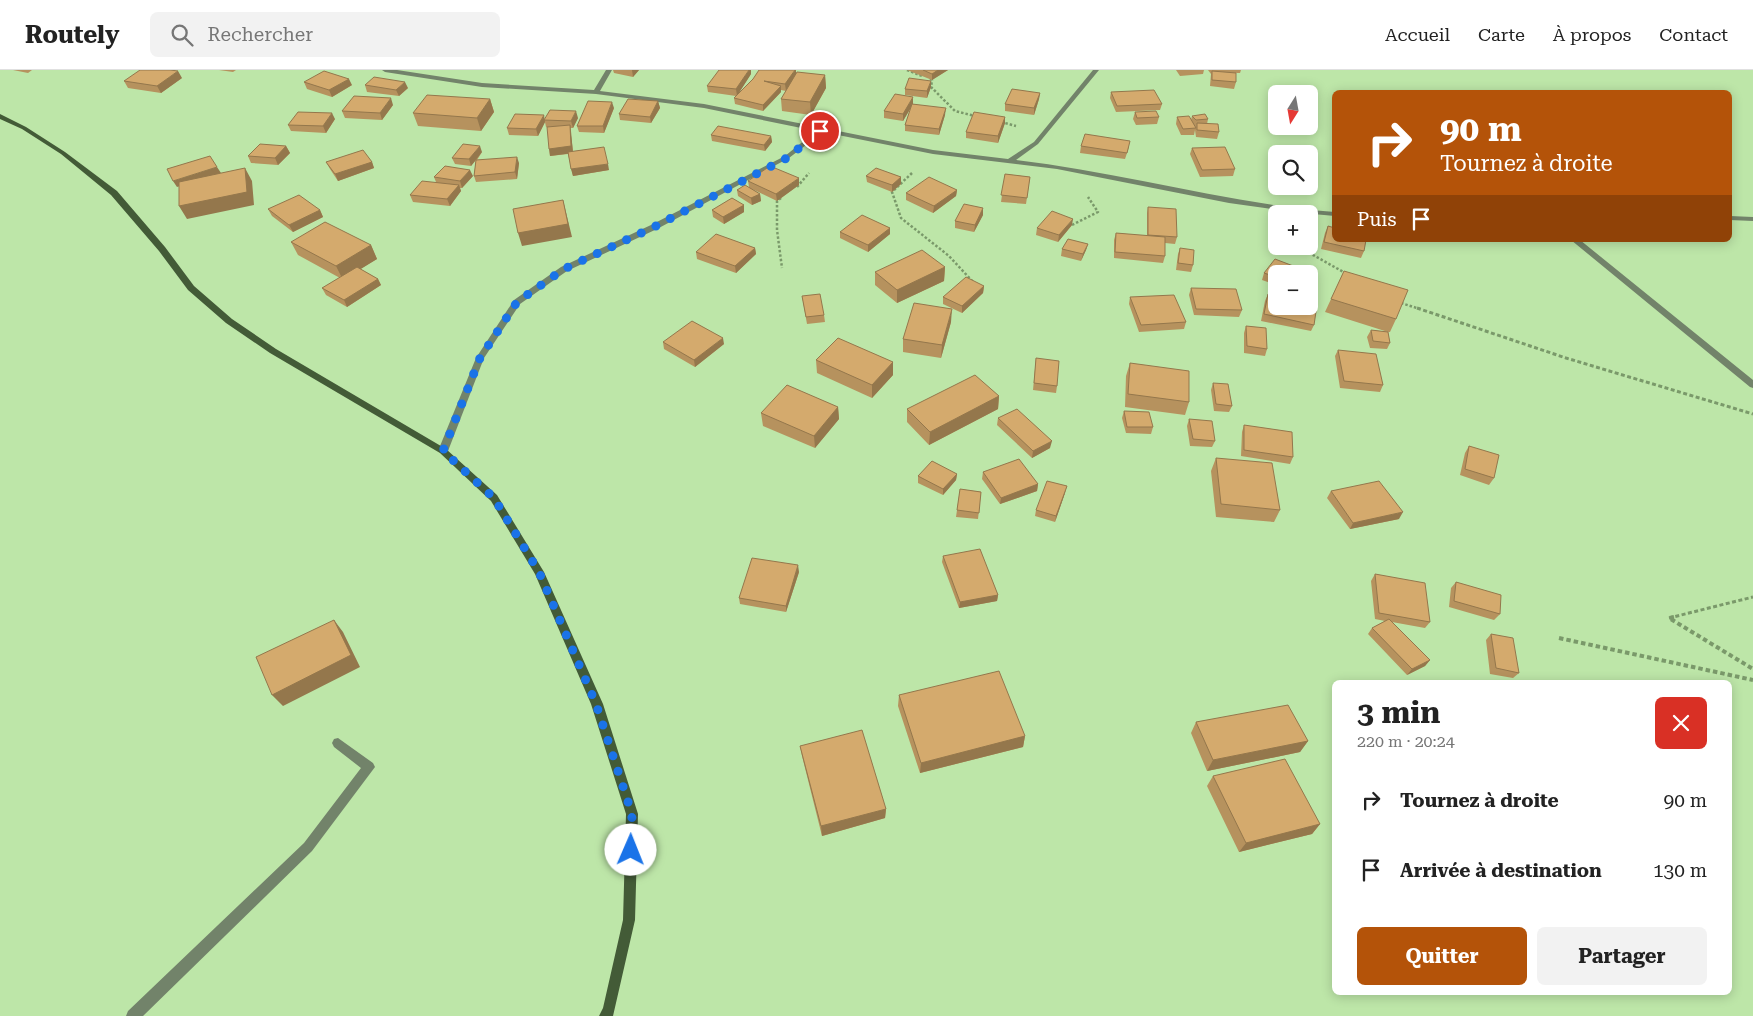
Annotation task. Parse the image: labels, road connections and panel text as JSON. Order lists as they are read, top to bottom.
{
  "north": "bottom",
  "page": {
    "header": "Routely",
    "search": "Rechercher",
    "nav": [
      "Accueil",
      "Carte",
      "À propos",
      "Contact"
    ],
    "map_buttons": ["+", "−"],
    "turn": ["90 m", "Tournez à droite"],
    "then": "Puis",
    "heading": ["3 min", "220 m · 20:24"],
    "list": [
      {
        "name": "Tournez à droite",
        "value": "90 m"
      },
      {
        "name": "Arrivée à destination",
        "value": "130 m"
      }
    ],
    "buttons": ["Quitter", "Partager"]
  }
}
